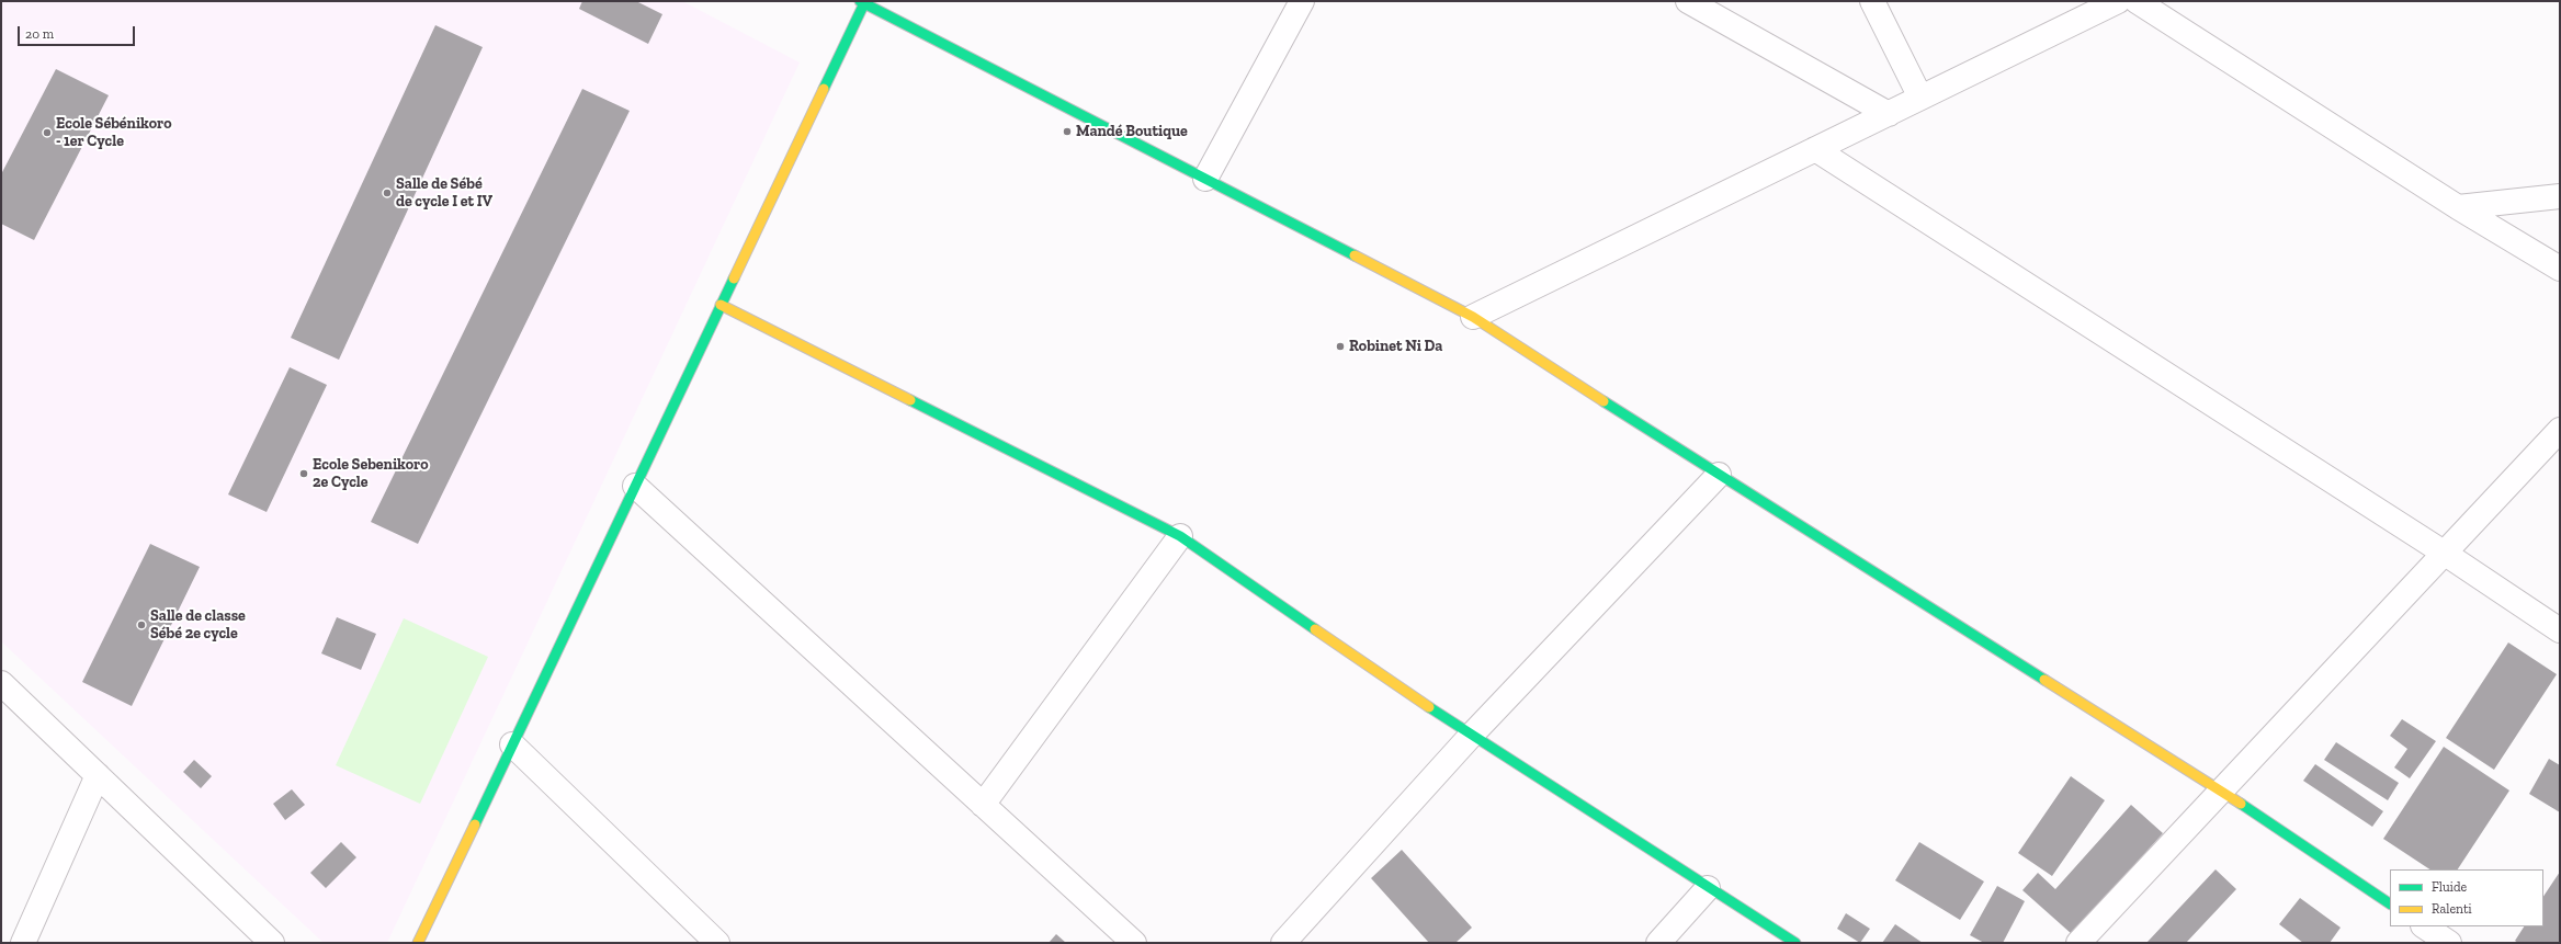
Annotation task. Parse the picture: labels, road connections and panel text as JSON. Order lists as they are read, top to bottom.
{
  "places": [
    "Mandé Boutique",
    "Ecole Sébénikoro - 1er Cycle",
    "Salle de Sébé de cycle I et IV",
    "Robinet Ni Da",
    "Ecole Sebenikoro 2e Cycle",
    "Salle de classe Sébé 2e cycle"
  ],
  "legend": ["Fluide", "Ralenti"],
  "scale_bar": "20 m"
}
